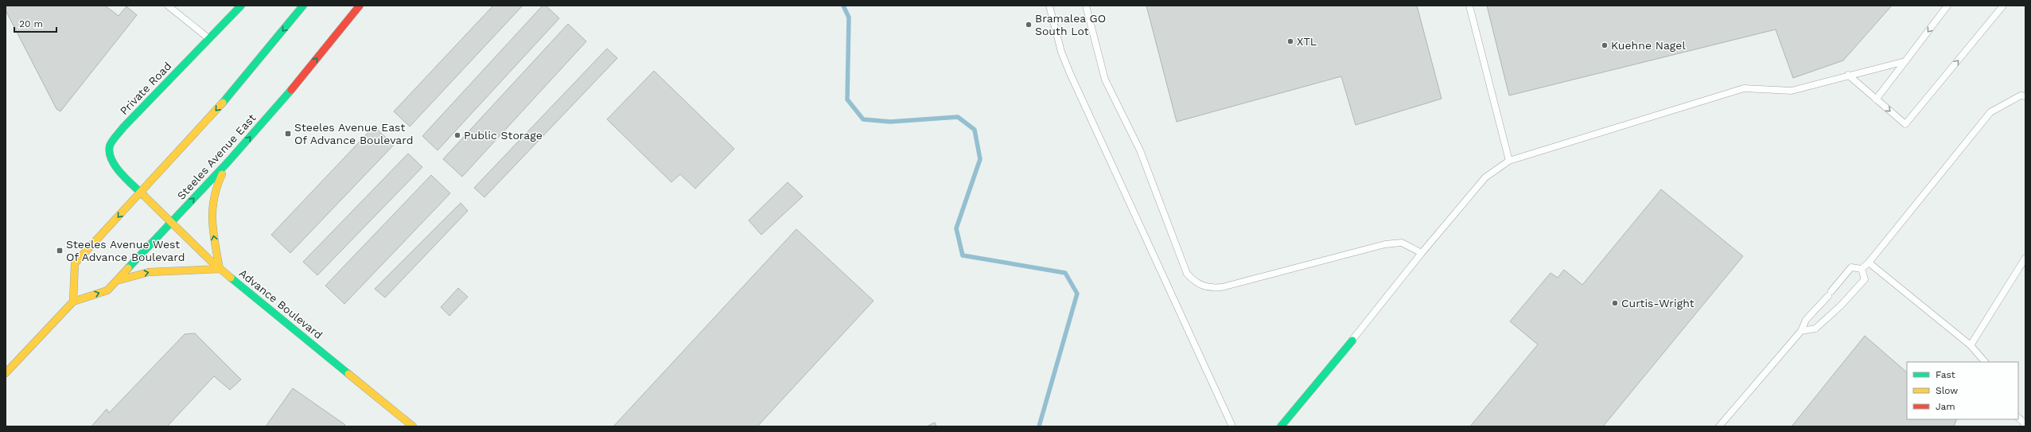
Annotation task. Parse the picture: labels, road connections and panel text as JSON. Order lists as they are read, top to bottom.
{
  "streets": {
    "main road": ["Private Road", "Steeles Avenue East", "Advance Boulevard"]
  },
  "crossings": [
    ["Private Road", "Advance Boulevard"],
    ["Steeles Avenue East", "Advance Boulevard"]
  ],
  "places": {
    "other": [
      "Bramalea GO South Lot",
      "XTL",
      "Kuehne Nagel",
      "Public Storage",
      "Curtis-Wright"
    ],
    "transit": ["Steeles Avenue East Of Advance Boulevard", "Steeles Avenue West Of Advance Boulevard"]
  },
  "legend": ["Fast", "Slow", "Jam"],
  "scale_bar": "20 m"
}
